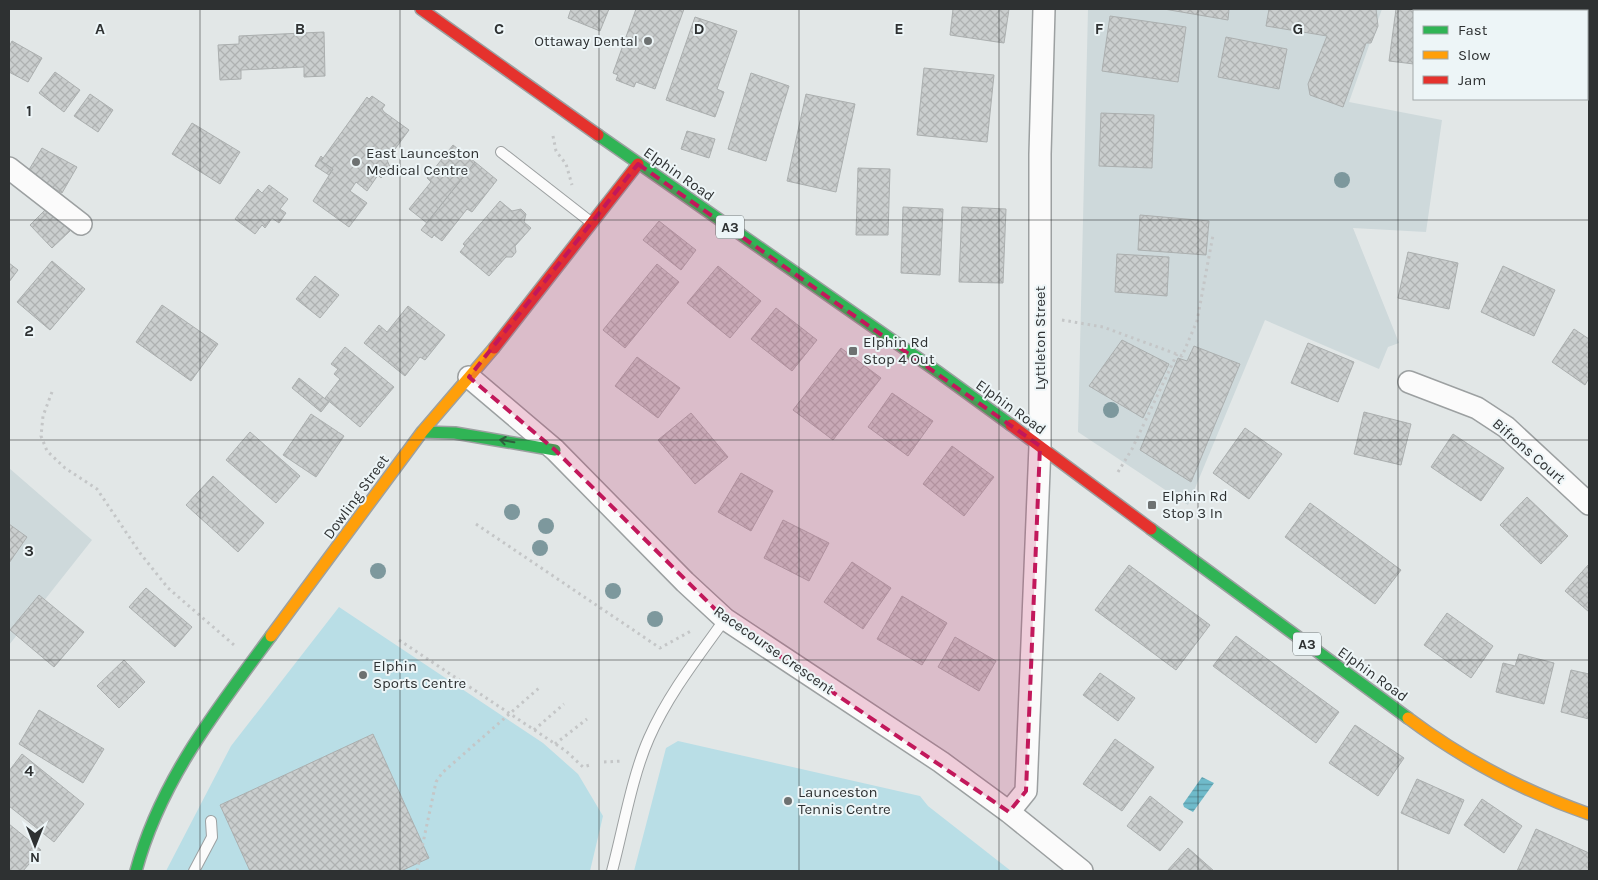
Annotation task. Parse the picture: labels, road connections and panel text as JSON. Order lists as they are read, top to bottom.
{
  "streets": {
    "main road": ["Elphin Road", "A3", "Dowling Street"],
    "street": ["Lyttleton Street", "Bifrons Court", "Racecourse Crescent"]
  },
  "crossings": [
    ["Elphin Road", "Lyttleton Street"],
    ["Elphin Road", "Dowling Street"],
    ["Lyttleton Street", "Racecourse Crescent"],
    ["Dowling Street", "Racecourse Crescent"]
  ],
  "places": {
    "other": [
      "Ottaway Dental",
      "East Launceston Medical Centre",
      "Elphin Sports Centre",
      "Launceston Tennis Centre"
    ],
    "transit": ["Elphin Rd Stop 4 Out", "Elphin Rd Stop 3 In"]
  },
  "legend": ["Fast", "Slow", "Jam"],
  "north": "bottom",
  "grid": {
    "columns": [
      "A",
      "B",
      "C",
      "D",
      "E",
      "F",
      "G"
    ],
    "rows": [
      "1",
      "2",
      "3",
      "4"
    ]
  }
}
